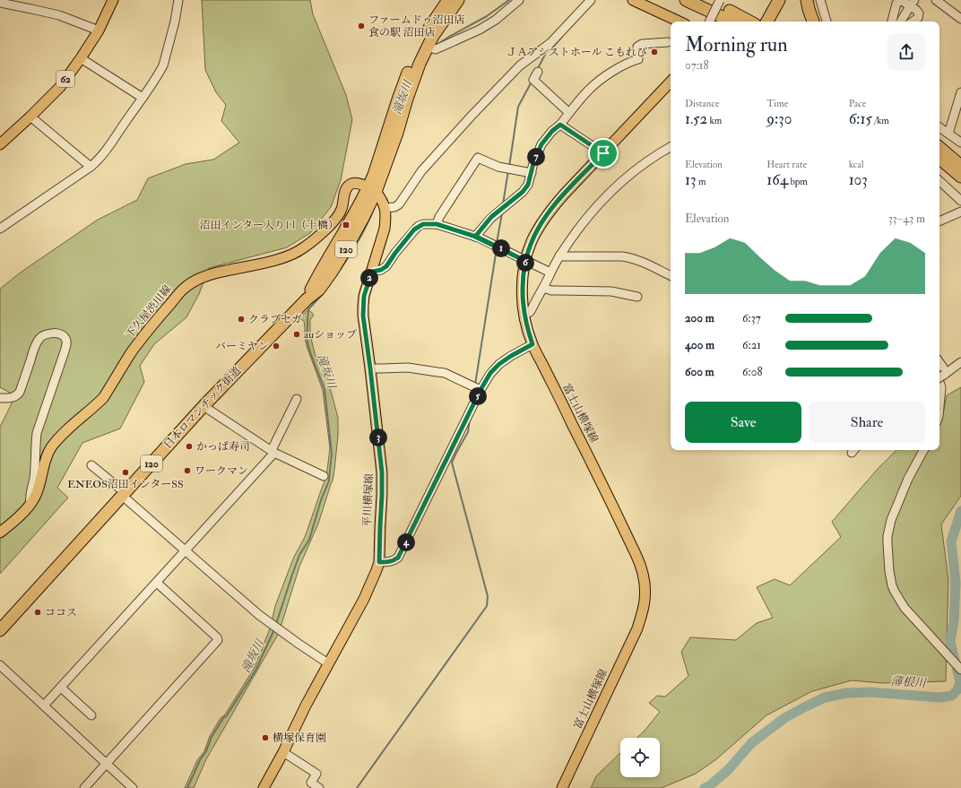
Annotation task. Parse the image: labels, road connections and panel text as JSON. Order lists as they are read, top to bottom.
{
  "streets": {
    "highway": ["120", "日本ロマンチック街道"],
    "main road": [
      "62",
      "下久屋渋川線",
      "富士山横塚線",
      "平川横塚線"
    ]
  },
  "crossings": [
    ["下久屋渋川線", "日本ロマンチック街道"],
    ["下久屋渋川線", "平川横塚線"],
    ["日本ロマンチック街道", "平川横塚線"]
  ],
  "water": ["滝坂川", "薄根川"],
  "places": {
    "other": [
      "ファームドゥ沼田店 食の駅 沼田店",
      "ＪＡアシストホール こもれび",
      "クラブセガ",
      "auショップ",
      "バーミヤン",
      "かっぱ寿司",
      "ワークマン",
      "ENEOS沼田インターSS",
      "ココス",
      "横塚保育園"
    ],
    "transit": ["沼田インター入り口（土橋）"]
  },
  "page": {
    "heading": ["Morning run", "07:18"],
    "stats": [
      ["Distance", "1.52 km"],
      ["Time", "9:30"],
      ["Pace", "6:15 /km"],
      ["Elevation", "13 m"],
      ["Heart rate", "164 bpm"],
      ["kcal", "103"]
    ],
    "pins": [
      "7",
      "1",
      "6",
      "2",
      "5",
      "3",
      "4"
    ],
    "chart": ["Elevation", "33–43 m"],
    "list": [
      {
        "name": "200 m",
        "note": "6:37"
      },
      {
        "name": "400 m",
        "note": "6:21"
      },
      {
        "name": "600 m",
        "note": "6:08"
      }
    ],
    "buttons": ["Save", "Share"]
  }
}
